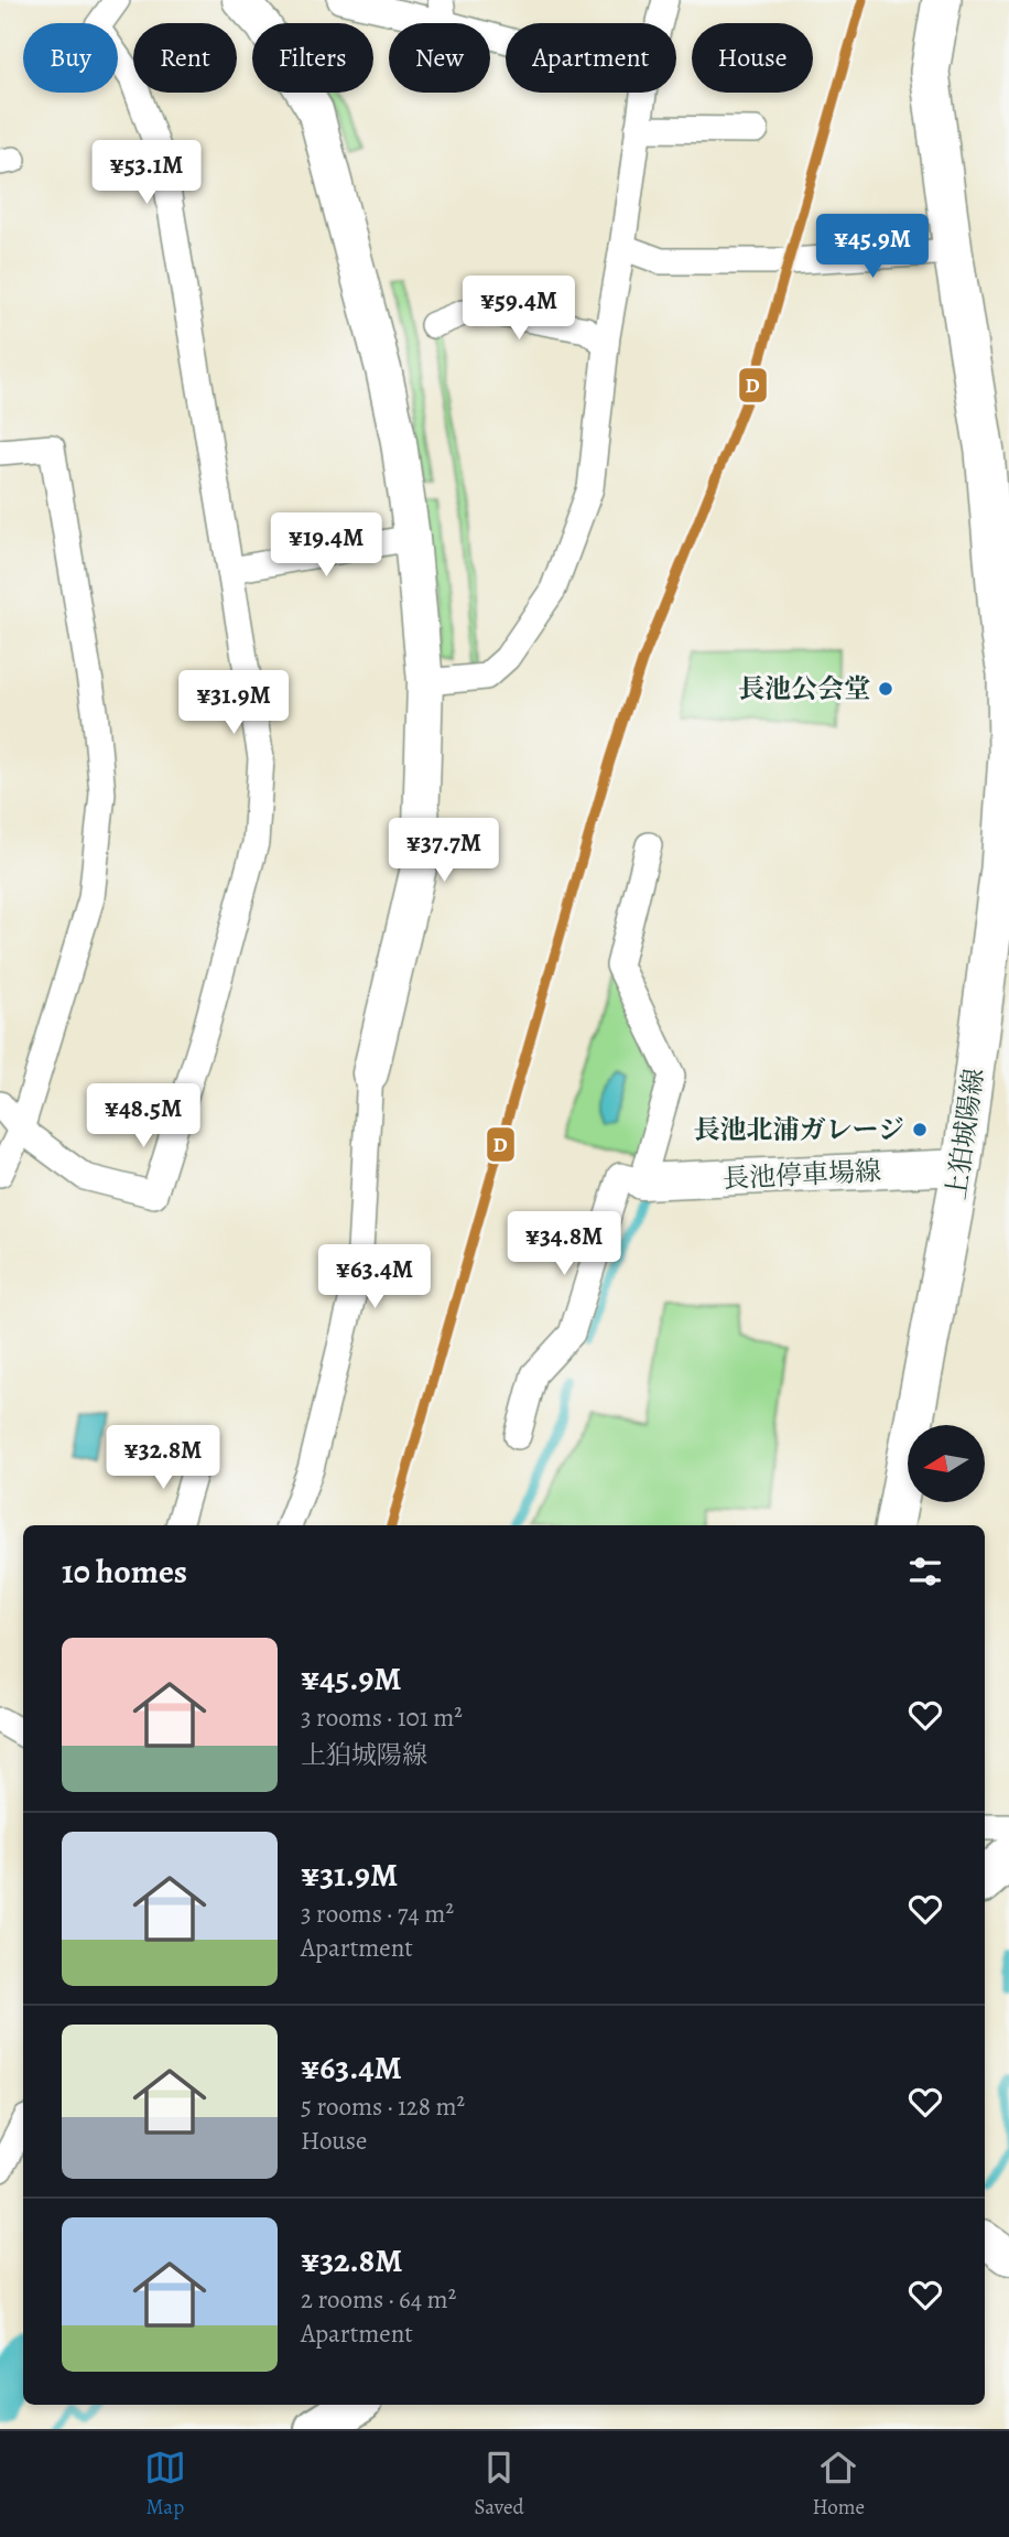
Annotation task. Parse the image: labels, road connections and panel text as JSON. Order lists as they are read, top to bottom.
{
  "streets": {
    "main road": ["上狛城陽線"],
    "street": ["長池停車場線"]
  },
  "crossings": [
    ["上狛城陽線", "長池停車場線"]
  ],
  "places": ["長池公会堂", "長池北浦ガレージ"],
  "lines": ["transit line D"],
  "north": "left",
  "page": {
    "chip": [
      "Buy",
      "Rent",
      "Filters",
      "New",
      "Apartment",
      "House"
    ],
    "price": [
      "¥53.1M",
      "¥45.9M",
      "¥59.4M",
      "¥19.4M",
      "¥31.9M",
      "¥37.7M",
      "¥48.5M",
      "¥34.8M",
      "¥63.4M",
      "¥32.8M"
    ],
    "heading": "10 homes",
    "list": [
      {
        "name": "¥45.9M",
        "note": "3 rooms · 101 m² · 上狛城陽線"
      },
      {
        "name": "¥31.9M",
        "note": "3 rooms · 74 m² · Apartment"
      },
      {
        "name": "¥63.4M",
        "note": "5 rooms · 128 m² · House"
      },
      {
        "name": "¥32.8M",
        "note": "2 rooms · 64 m² · Apartment"
      }
    ],
    "tabs": ["Map", "Saved", "Home"]
  }
}
